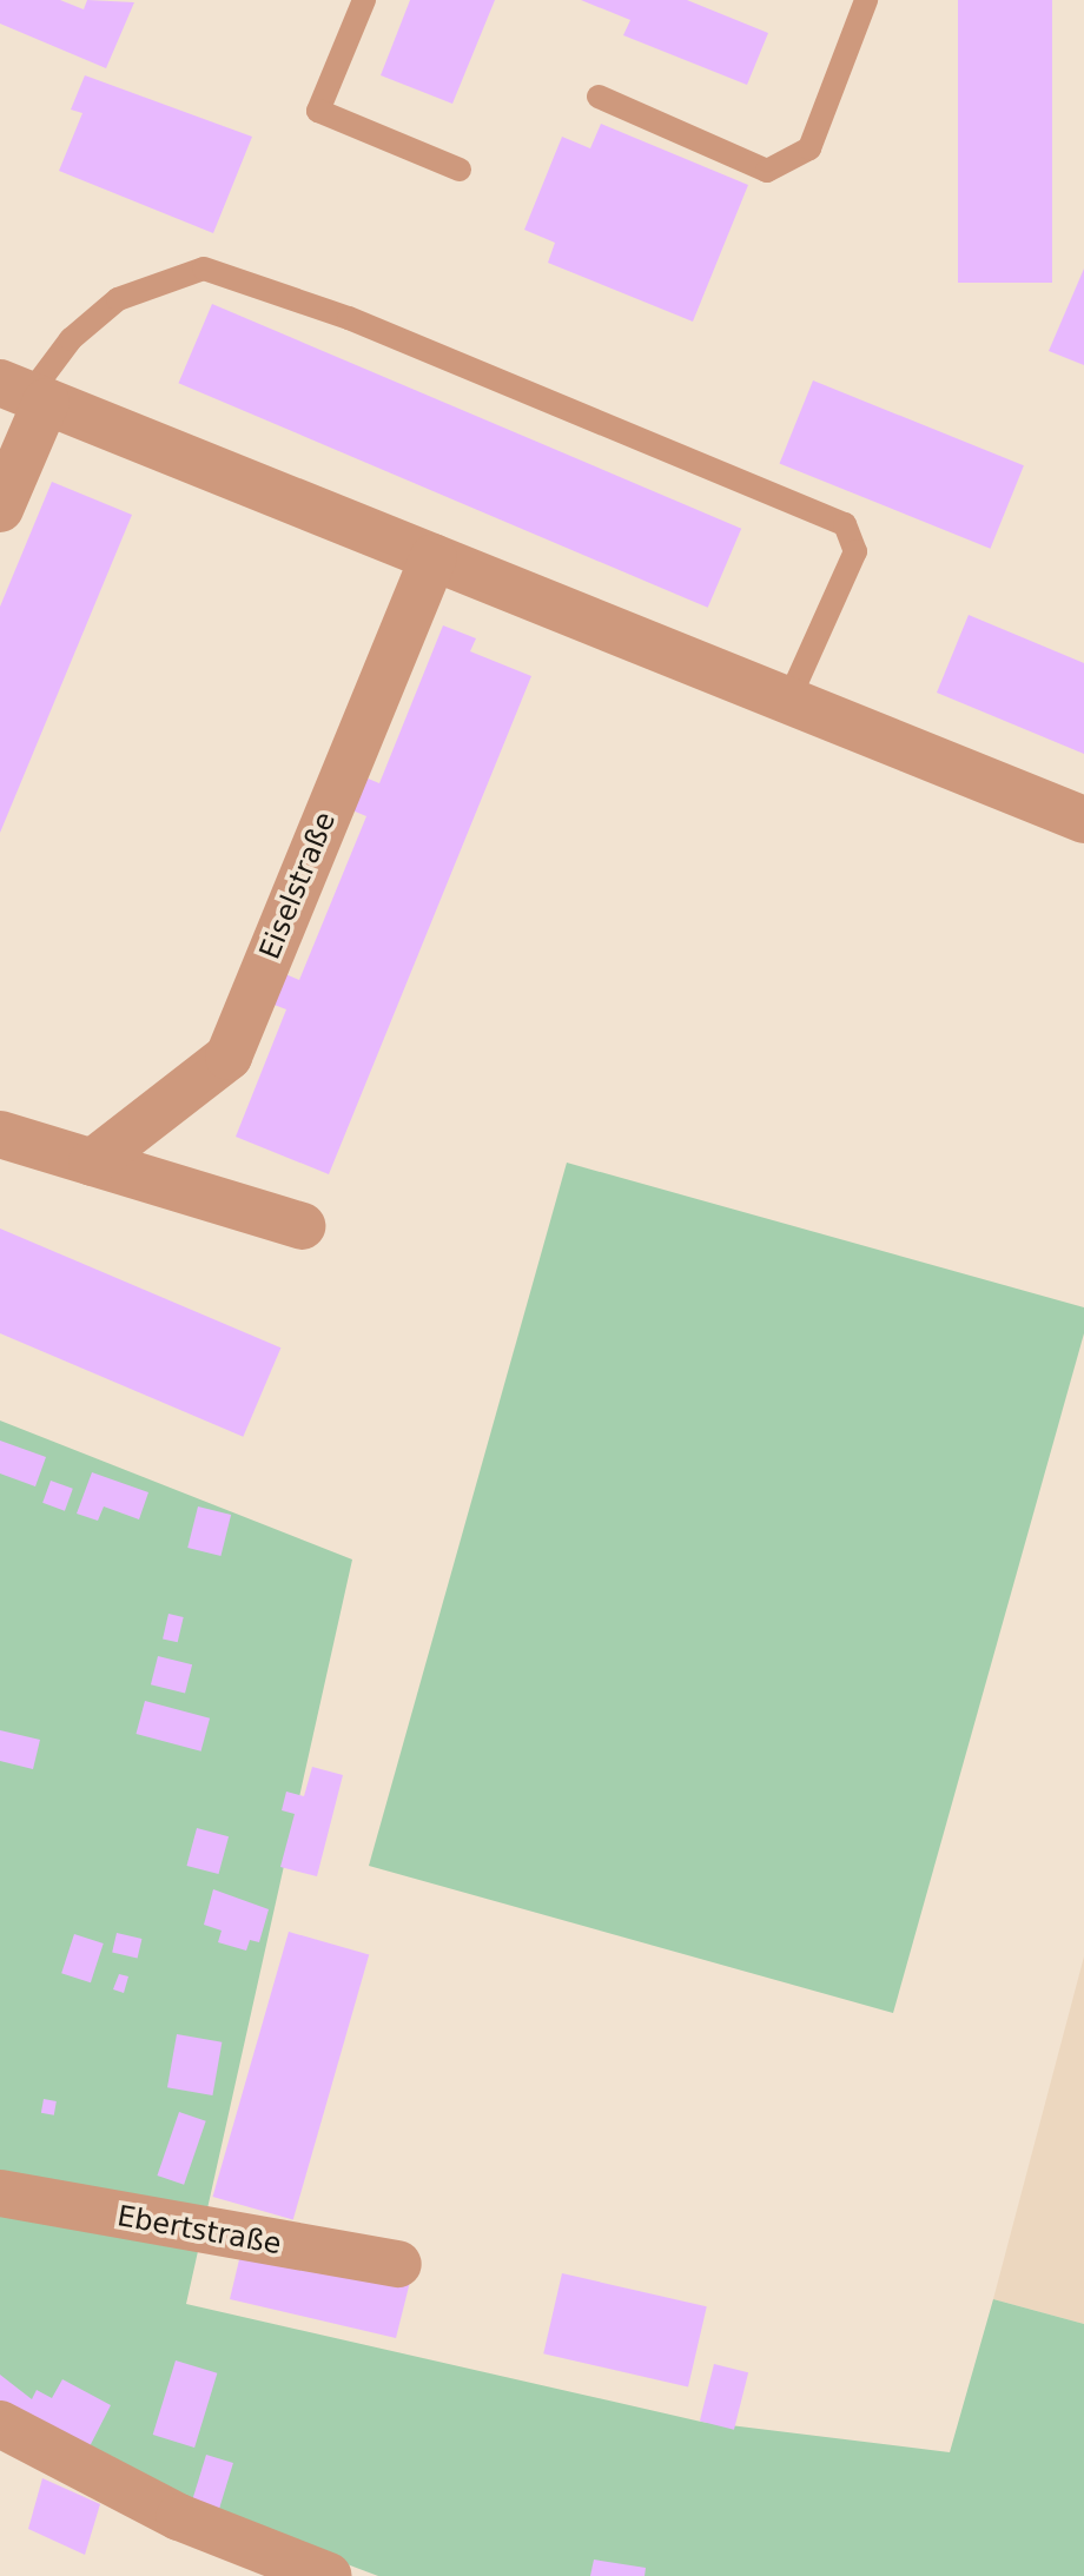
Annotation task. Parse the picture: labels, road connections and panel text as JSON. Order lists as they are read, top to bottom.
{
  "streets": {
    "street": ["Eiselstraße", "Ebertstraße"]
  }
}
